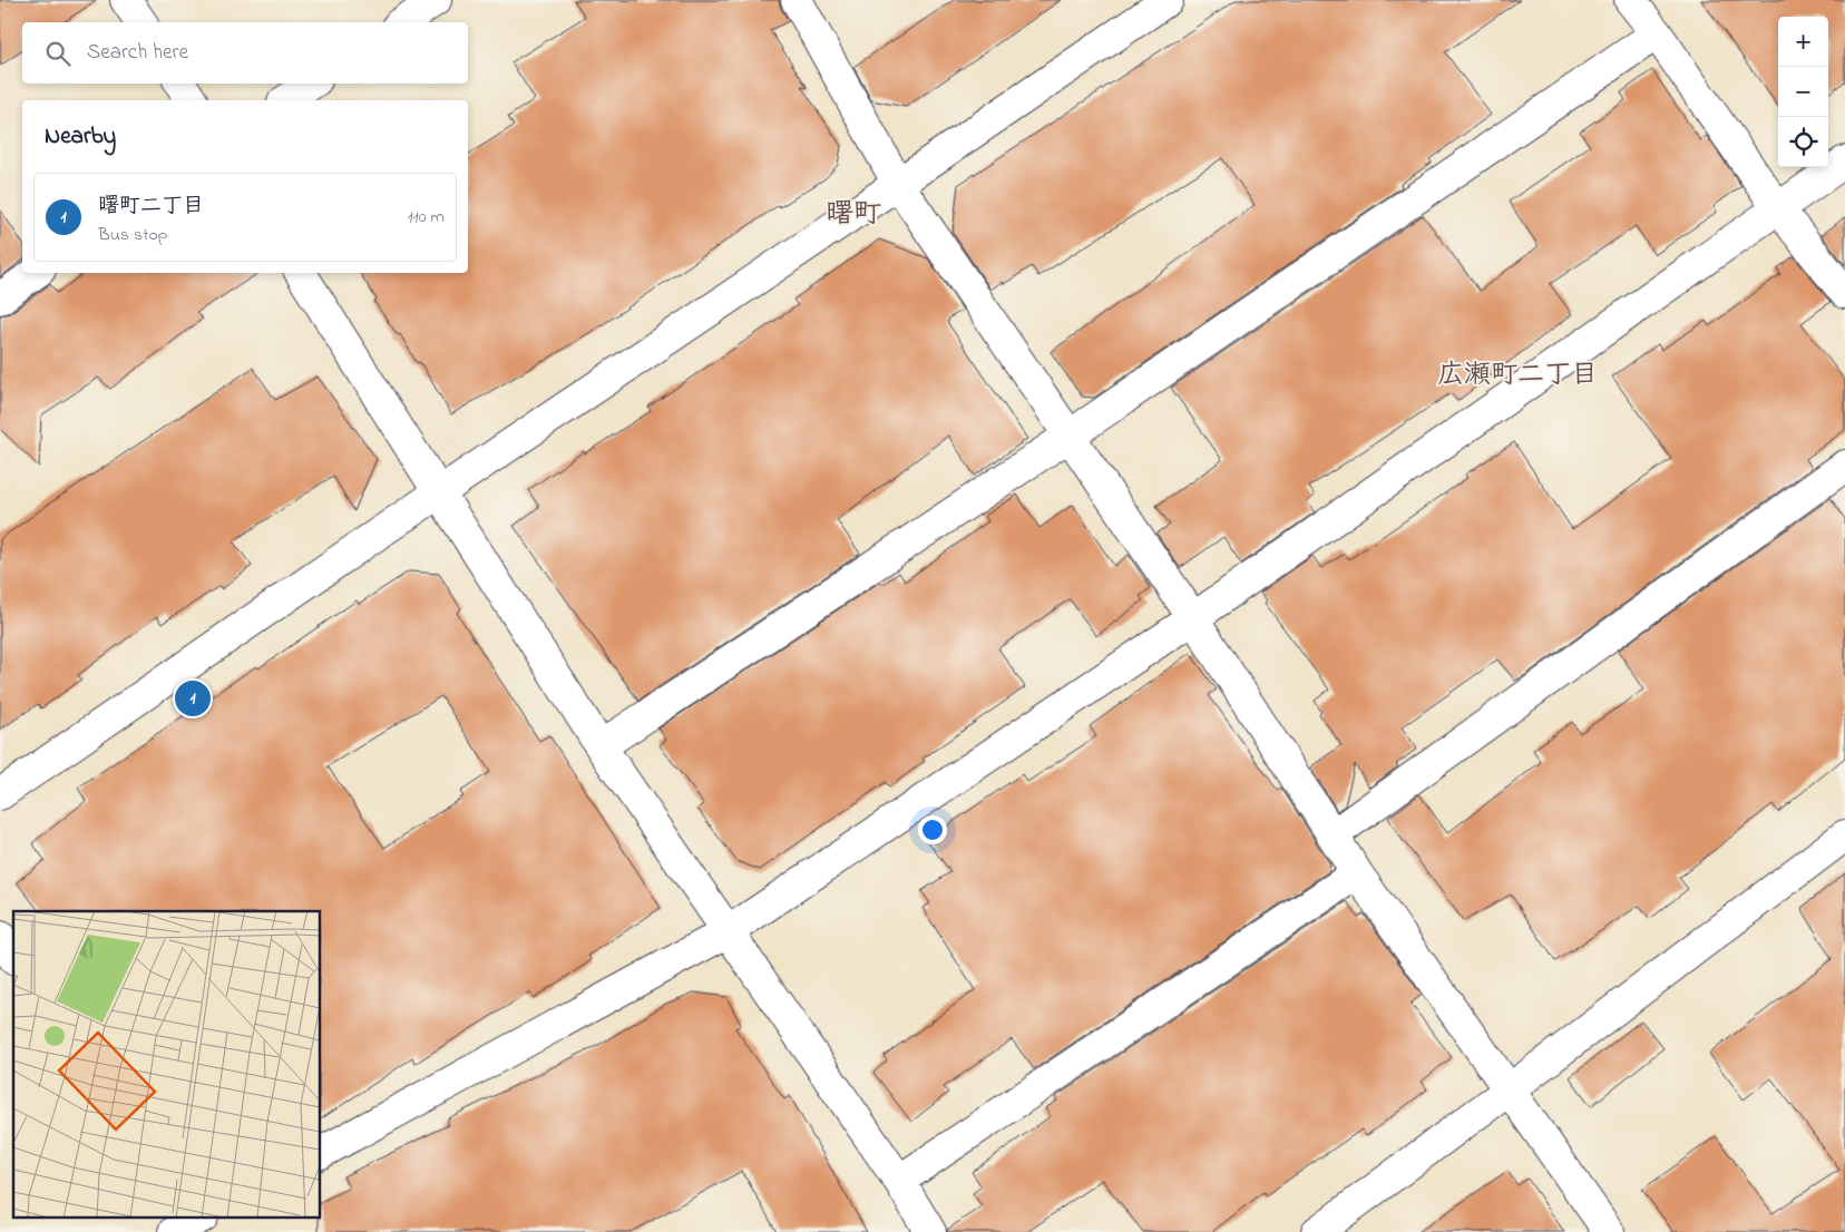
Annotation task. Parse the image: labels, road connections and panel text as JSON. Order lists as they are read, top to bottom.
{
  "districts": ["曙町", "広瀬町二丁目"],
  "page": {
    "map_buttons": ["+", "−"],
    "search": "Search here",
    "heading": "Nearby",
    "list": [
      {
        "mark": "1",
        "name": "曙町二丁目",
        "note": "Bus stop",
        "value": "110 m"
      }
    ],
    "pins": "1"
  }
}
